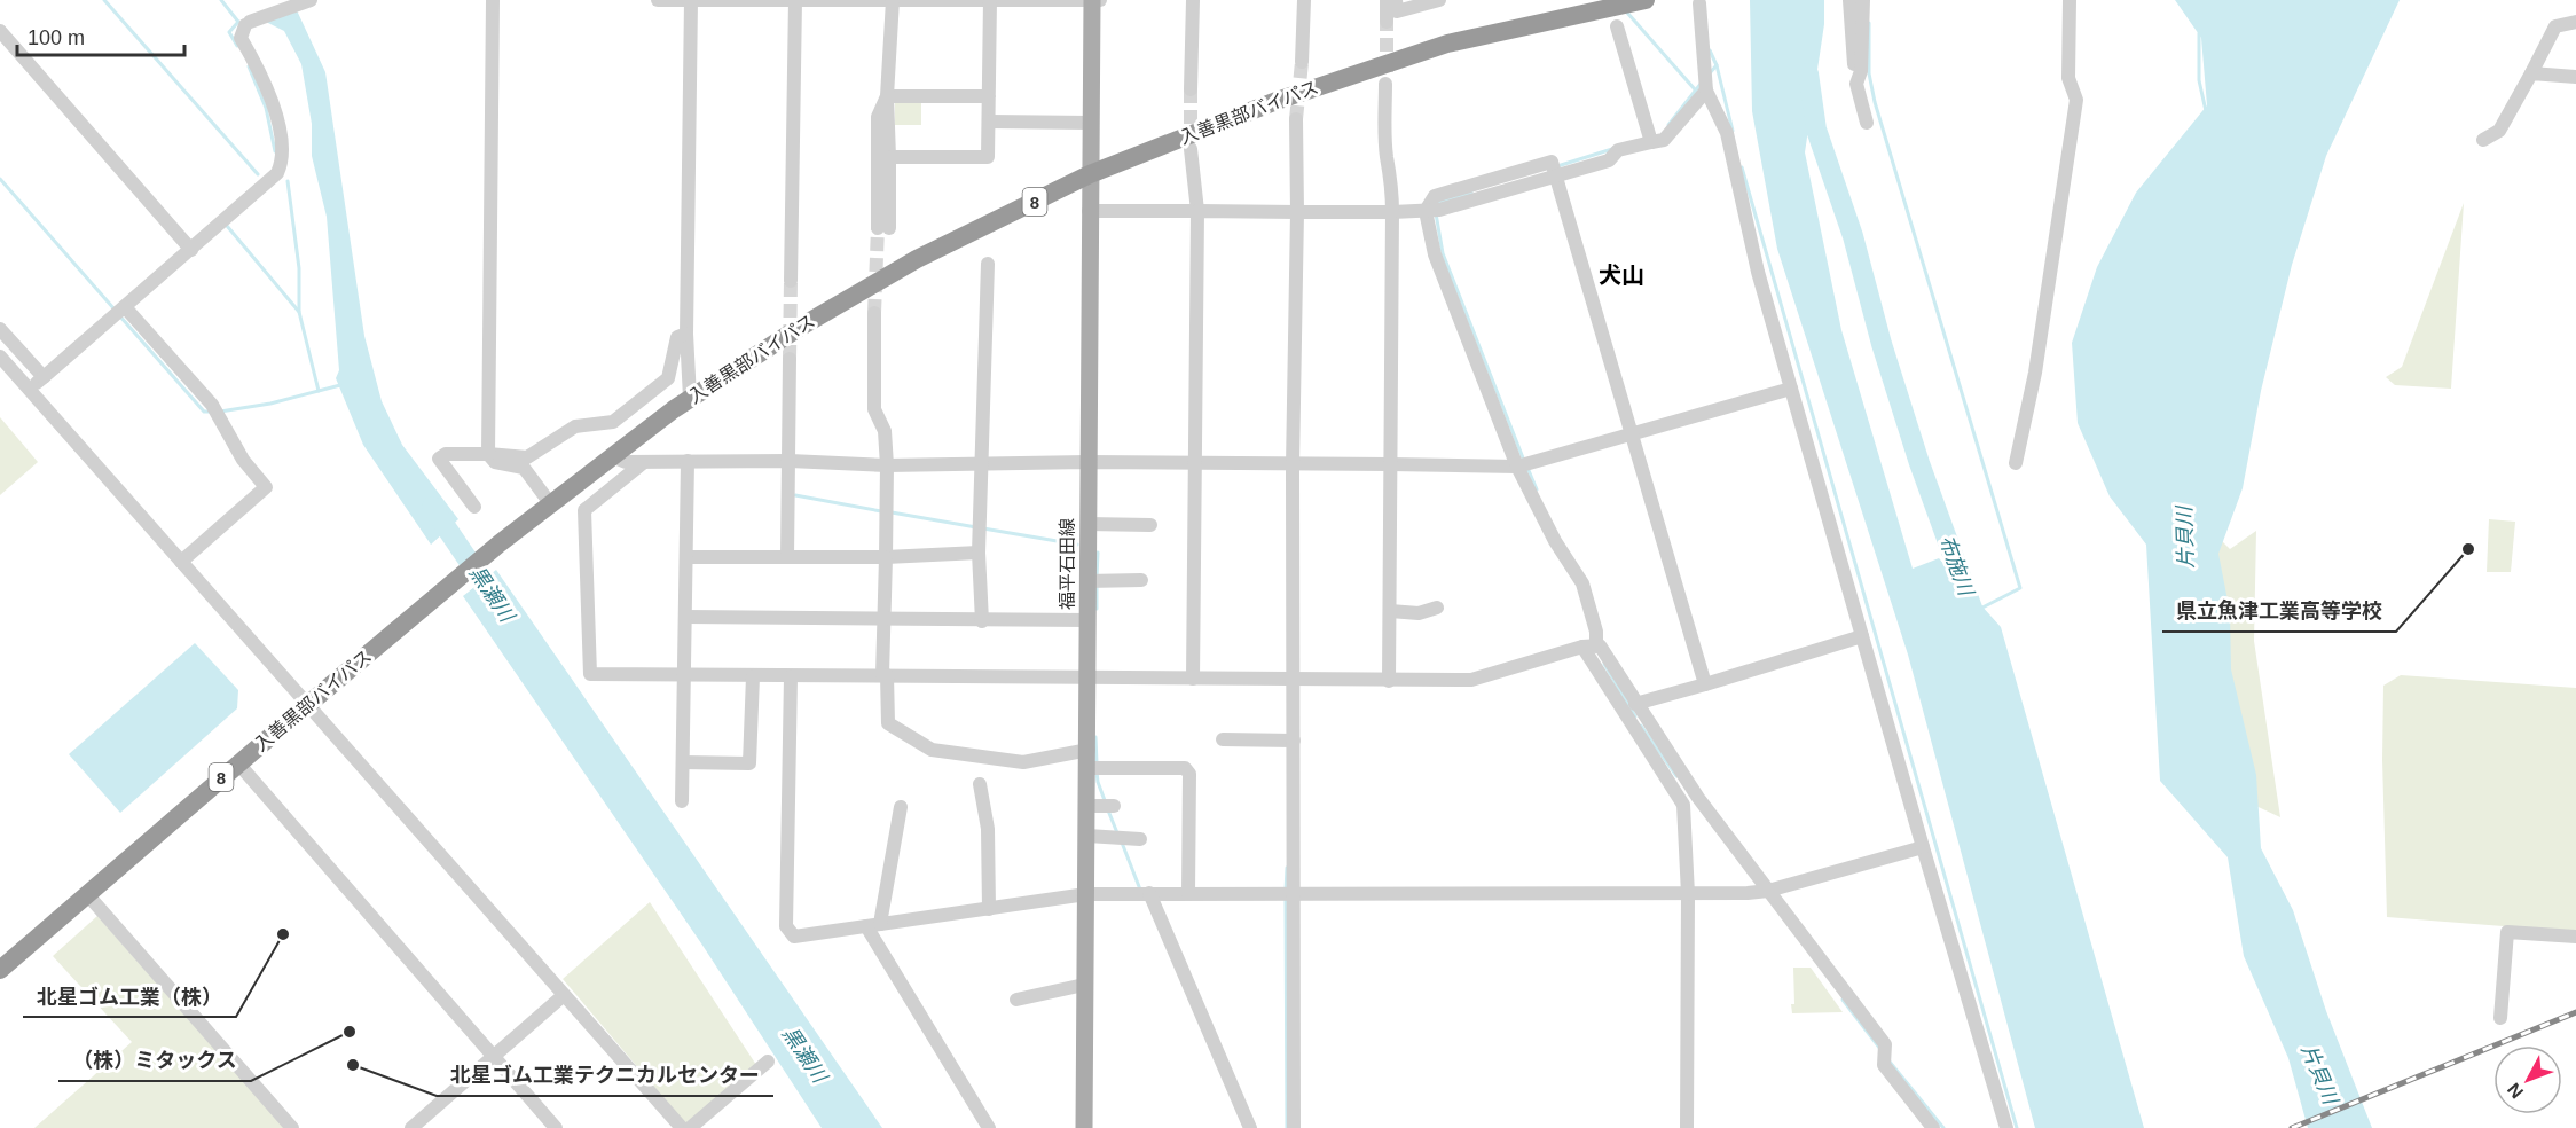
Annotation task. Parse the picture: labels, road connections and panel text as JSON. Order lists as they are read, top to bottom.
{
  "streets": {
    "highway": ["入善黒部バイパス", "8"],
    "main road": ["福平石田線"]
  },
  "crossings": [
    ["入善黒部バイパス", "福平石田線"]
  ],
  "districts": ["犬山"],
  "water": ["片貝川", "布施川", "黒瀬川"],
  "places": [
    "県立魚津工業高等学校",
    "北星ゴム工業（株）",
    "（株）ミタックス",
    "北星ゴム工業テクニカルセンター"
  ],
  "scale_bar": "100 m",
  "north": "bottom left"
}
